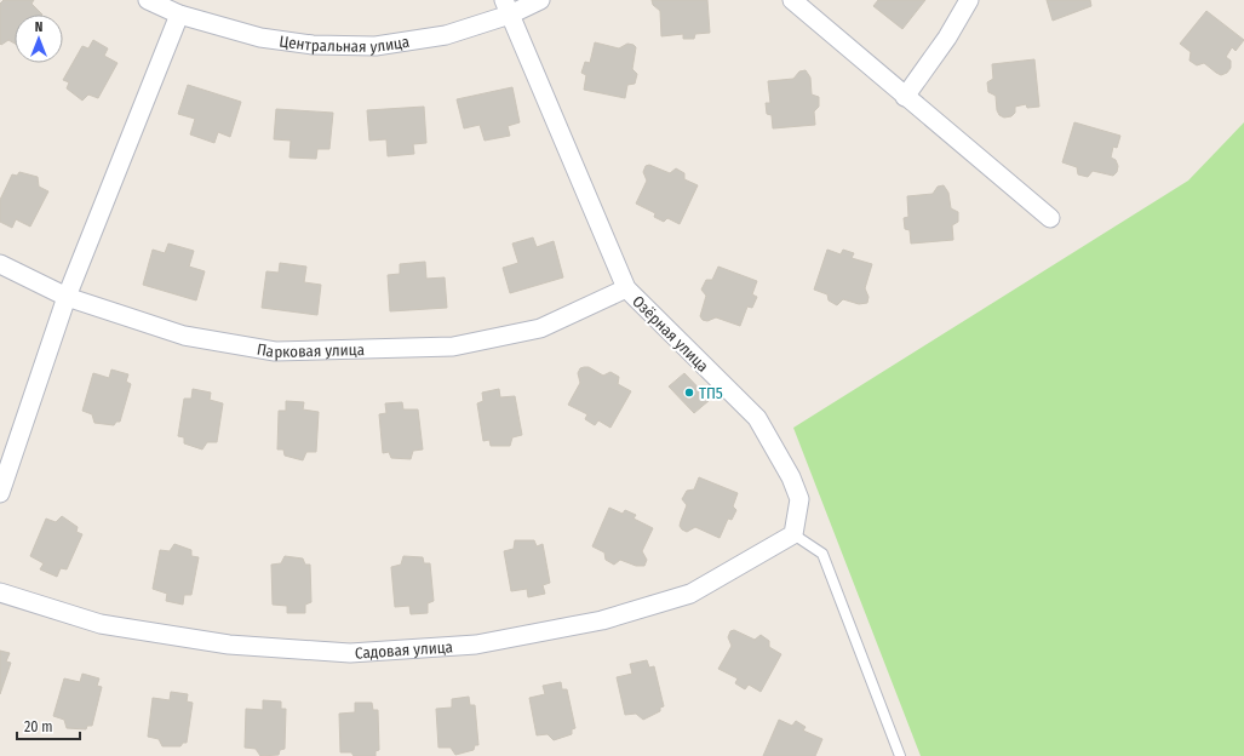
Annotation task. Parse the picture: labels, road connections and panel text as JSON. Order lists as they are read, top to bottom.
{
  "streets": {
    "street": [
      "Центральная улица",
      "Озёрная улица",
      "Парковая улица",
      "Садовая улица"
    ]
  },
  "crossings": [
    ["Озёрная улица", "Парковая улица"],
    ["Озёрная улица", "Садовая улица"]
  ],
  "places": ["ТП5"],
  "scale_bar": "20 m",
  "north": "top"
}
